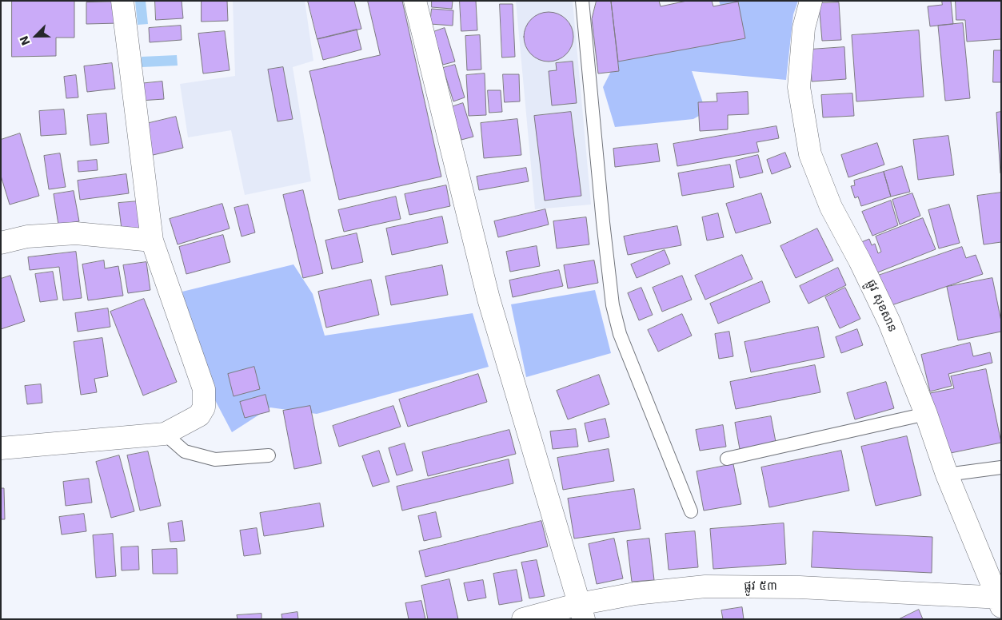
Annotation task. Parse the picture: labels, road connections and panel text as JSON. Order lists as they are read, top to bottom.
{
  "streets": {
    "street": ["ផ្លូវ សុខសាន", "ផ្លូវ ៥៣"]
  },
  "crossings": [
    ["ផ្លូវ សុខសាន", "ផ្លូវ ៥៣"]
  ],
  "north": "bottom left"
}
